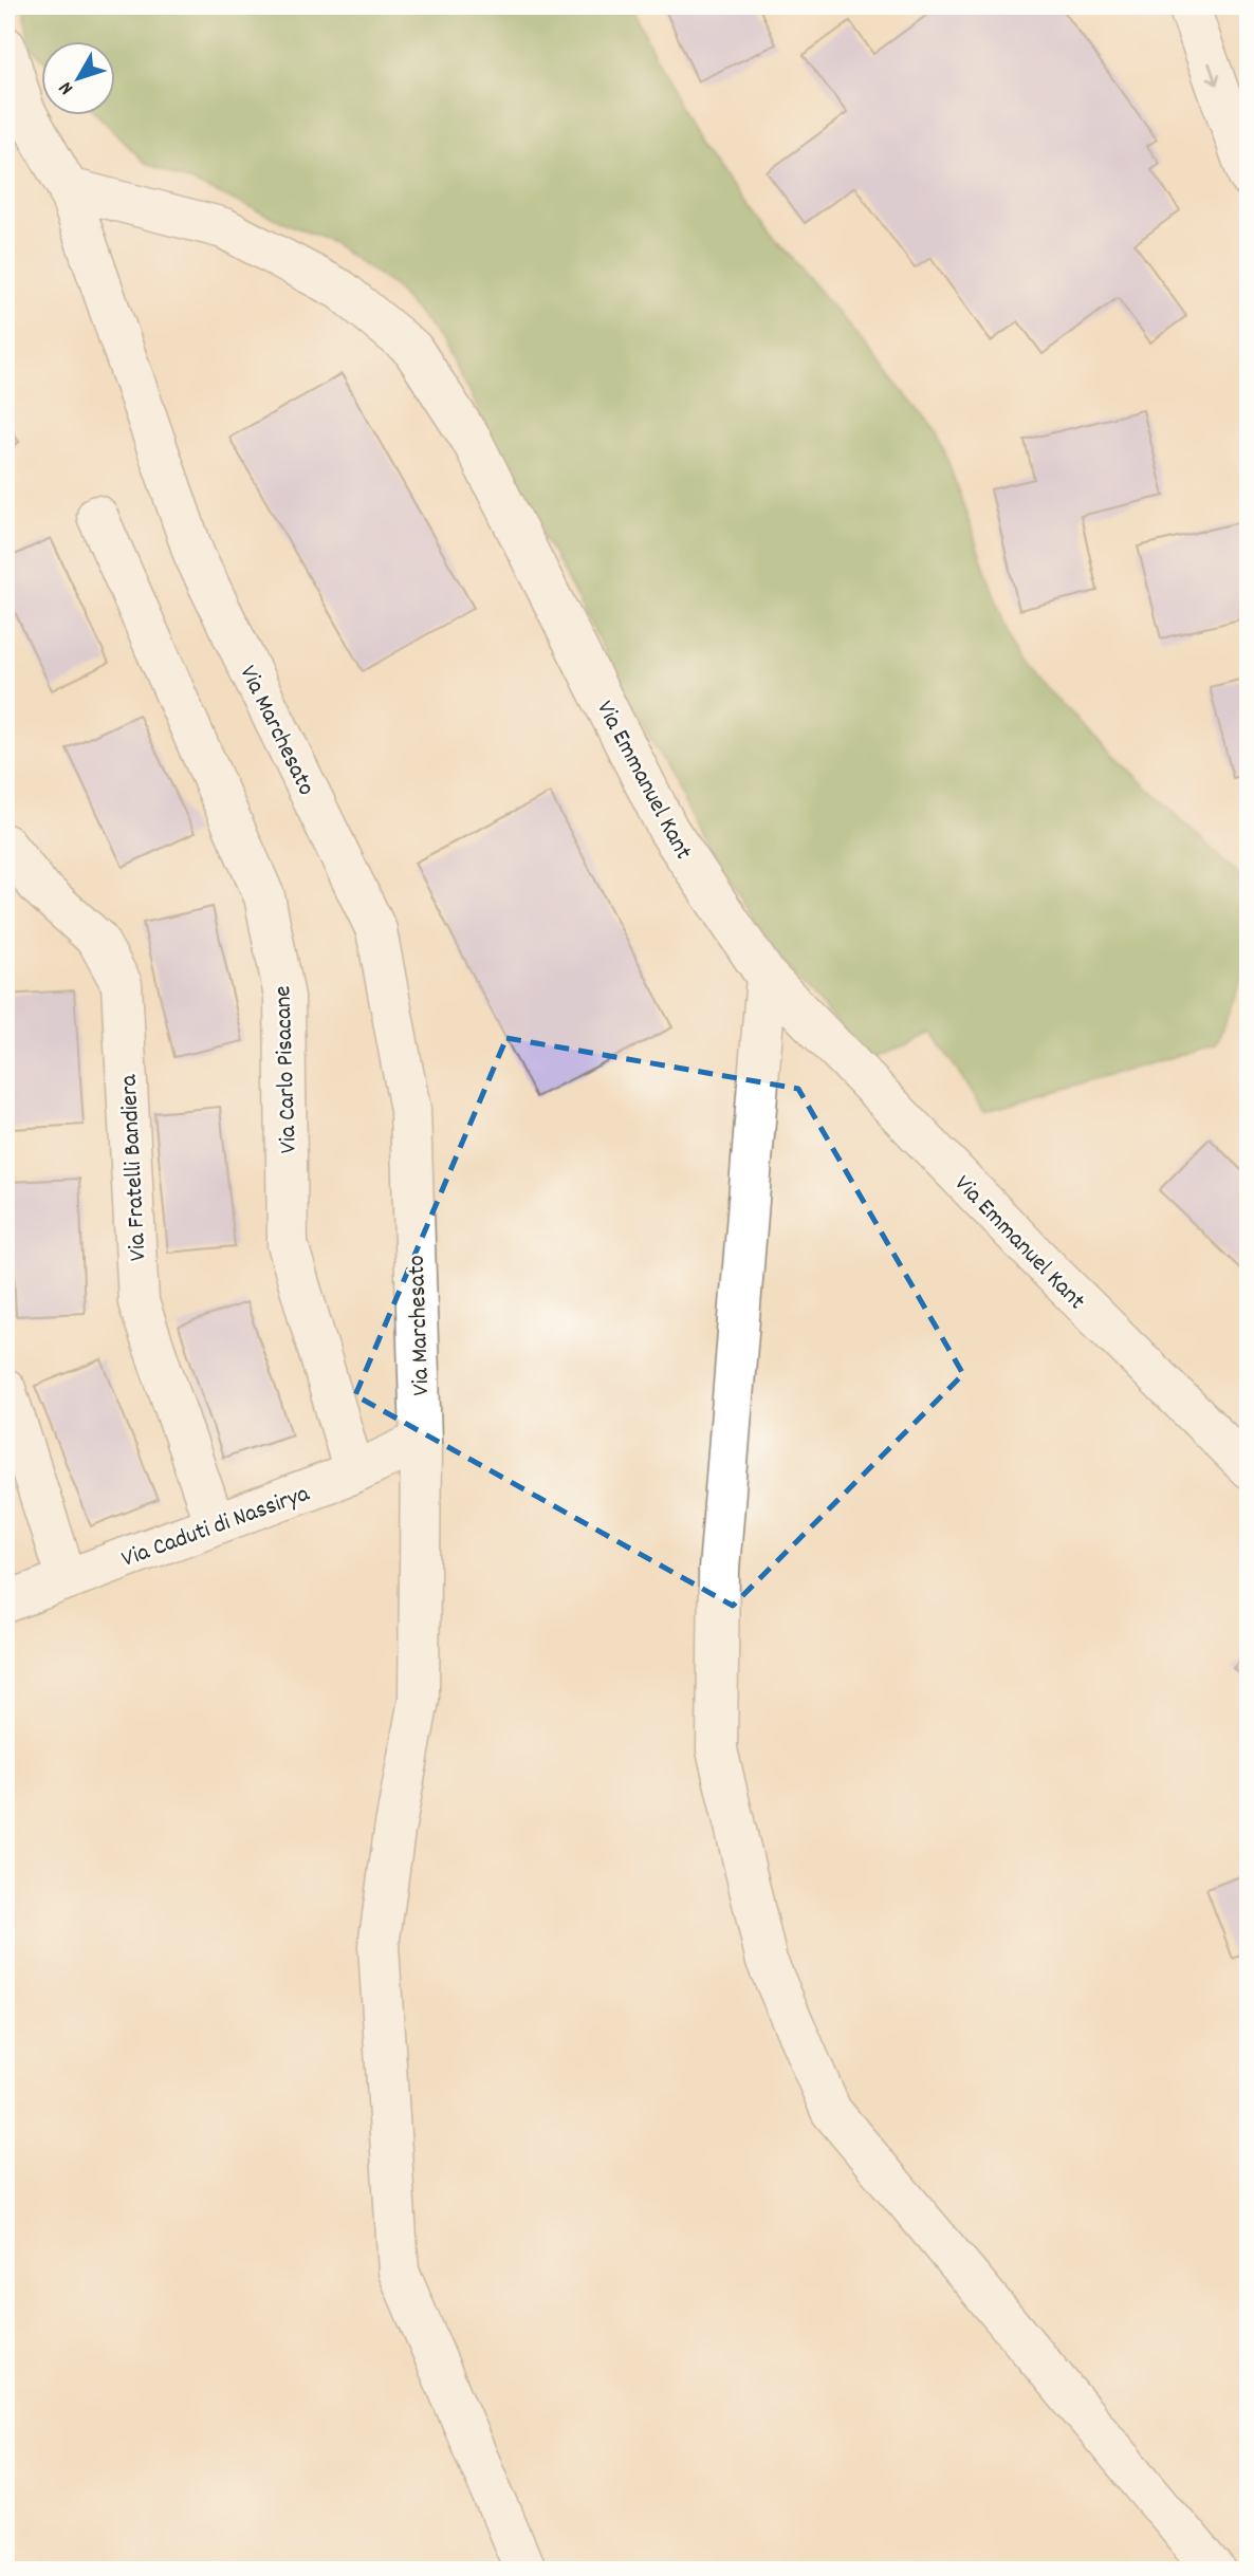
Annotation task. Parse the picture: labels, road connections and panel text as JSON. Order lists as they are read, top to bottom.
{
  "streets": {
    "street": [
      "Via Marchesato",
      "Via Emmanuel Kant",
      "Via Carlo Pisacane",
      "Via Fratelli Bandiera",
      "Via Caduti di Nassirya"
    ]
  },
  "crossings": [
    ["Via Marchesato", "Via Emmanuel Kant"],
    ["Via Marchesato", "Via Caduti di Nassirya"],
    ["Via Carlo Pisacane", "Via Caduti di Nassirya"],
    ["Via Fratelli Bandiera", "Via Caduti di Nassirya"]
  ],
  "north": "bottom left"
}
